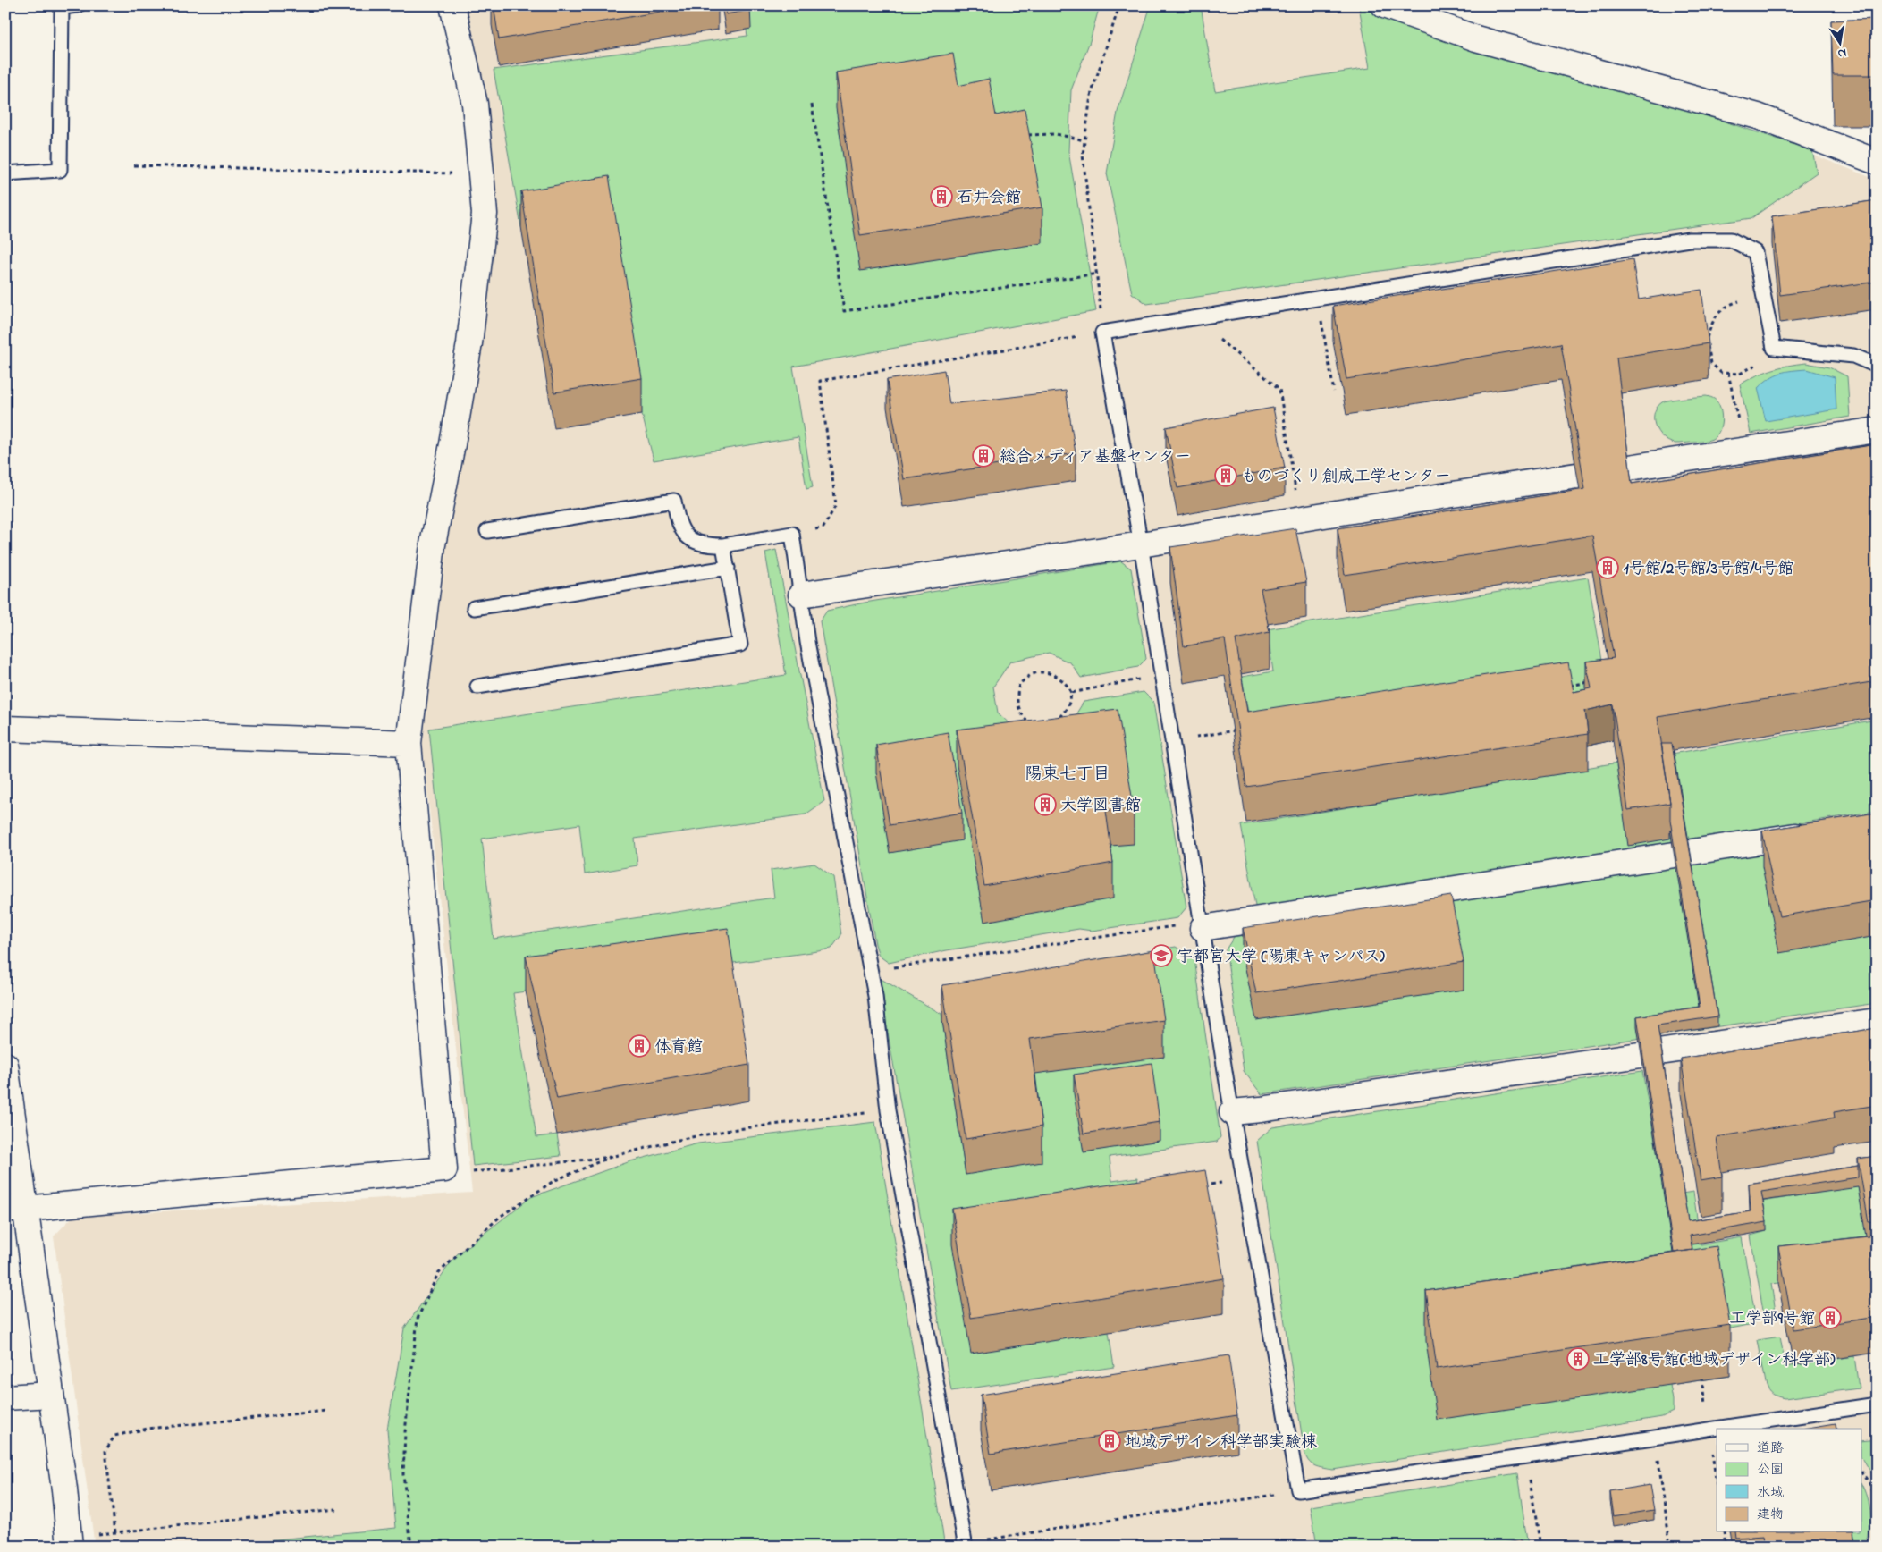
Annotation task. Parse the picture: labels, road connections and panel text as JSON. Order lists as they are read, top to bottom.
{
  "districts": ["陽東七丁目"],
  "places": {
    "building": [
      "石井会館",
      "総合メディア基盤センター",
      "ものづくり創成工学センター",
      "1号館/2号館/3号館/4号館",
      "大学図書館",
      "体育館",
      "工学部9号館",
      "工学部8号館(地域デザイン科学部)",
      "地域デザイン科学部実験棟"
    ],
    "school or university": ["宇都宮大学 (陽東キャンパス)"]
  },
  "legend": [
    "道路",
    "公園",
    "水域",
    "建物"
  ],
  "north": "bottom"
}
